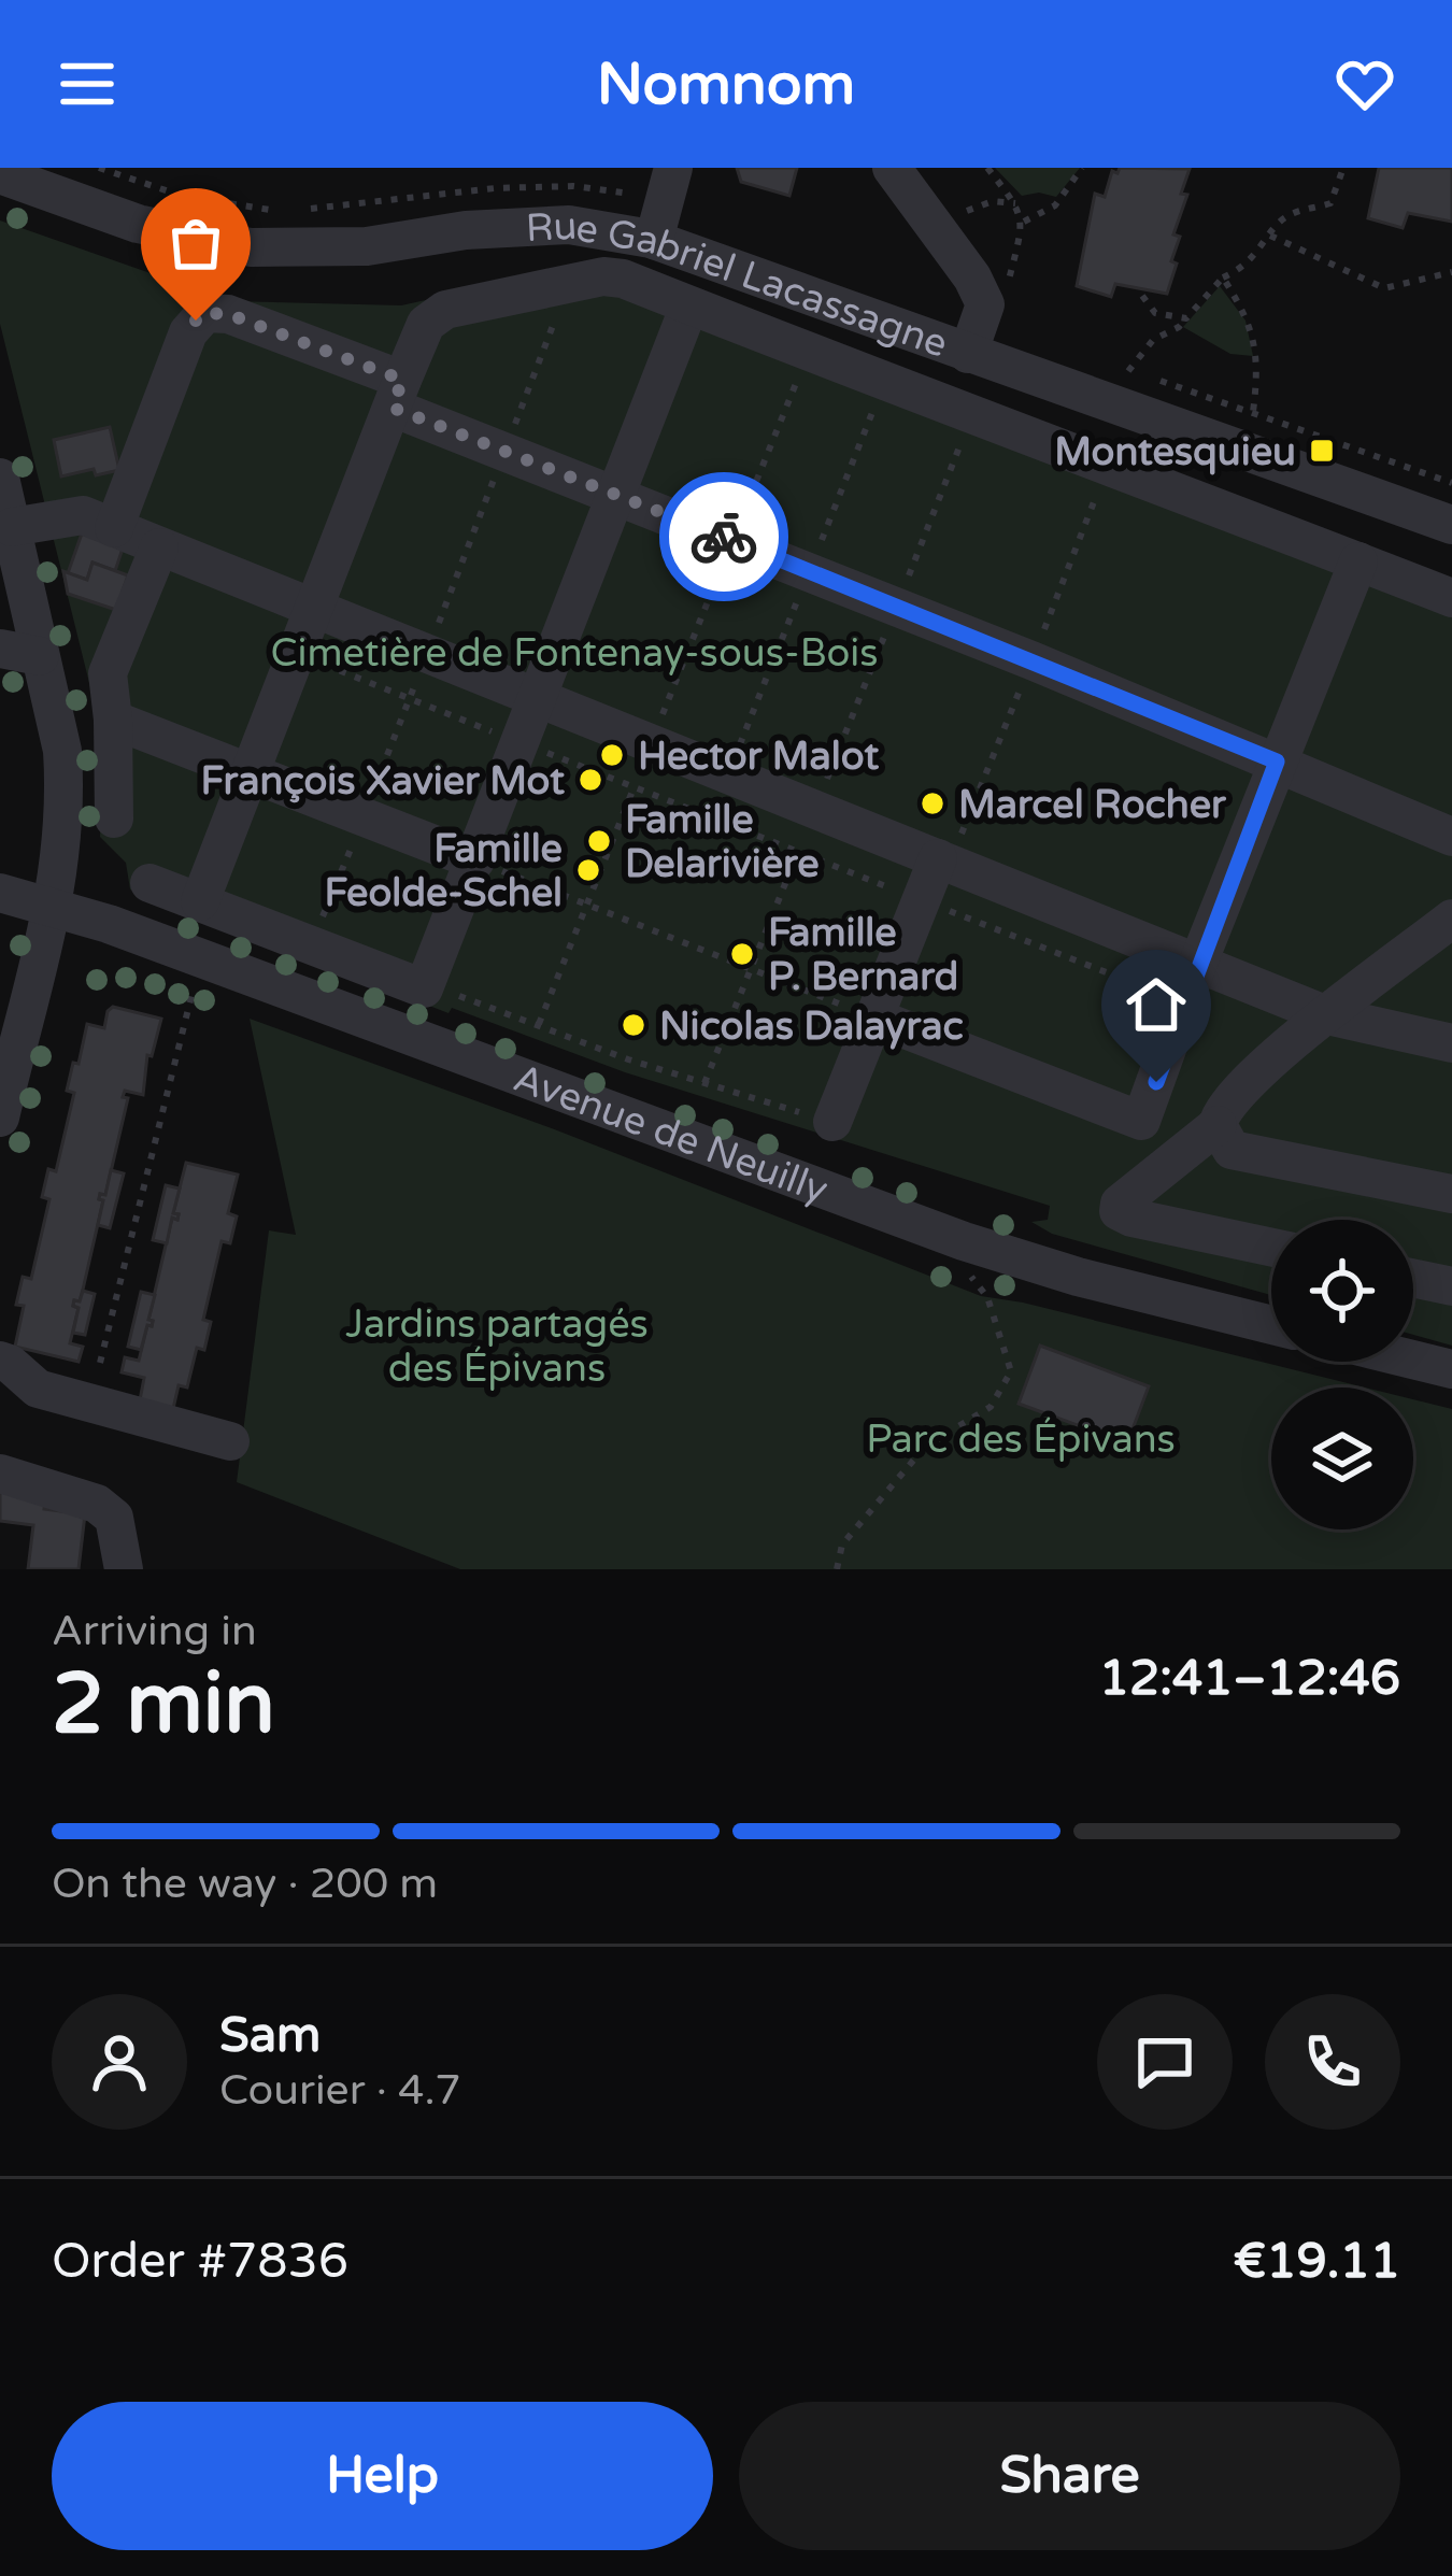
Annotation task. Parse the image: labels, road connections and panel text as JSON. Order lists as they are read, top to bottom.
{
  "streets": {
    "street": ["Rue Gabriel Lacassagne", "Avenue de Neuilly"]
  },
  "parks": ["Cimetière de Fontenay-sous-Bois", "Jardins partagés des Épivans", "Parc des Épivans"],
  "places": {
    "transit": ["Montesquieu"],
    "other": [
      "Hector Malot",
      "François Xavier Mot",
      "Marcel Rocher",
      "Famille Delarivière",
      "Famille Feolde-Schel",
      "Famille P. Bernard",
      "Nicolas Dalayrac"
    ]
  },
  "page": {
    "header": "Nomnom",
    "heading": ["2 min", "Arriving in", "12:41–12:46"],
    "panel": [
      "Sam",
      "Courier · 4.7",
      "Order #7836",
      "€19.11"
    ],
    "bar": "On the way · 200 m",
    "buttons": ["Help", "Share"]
  }
}
